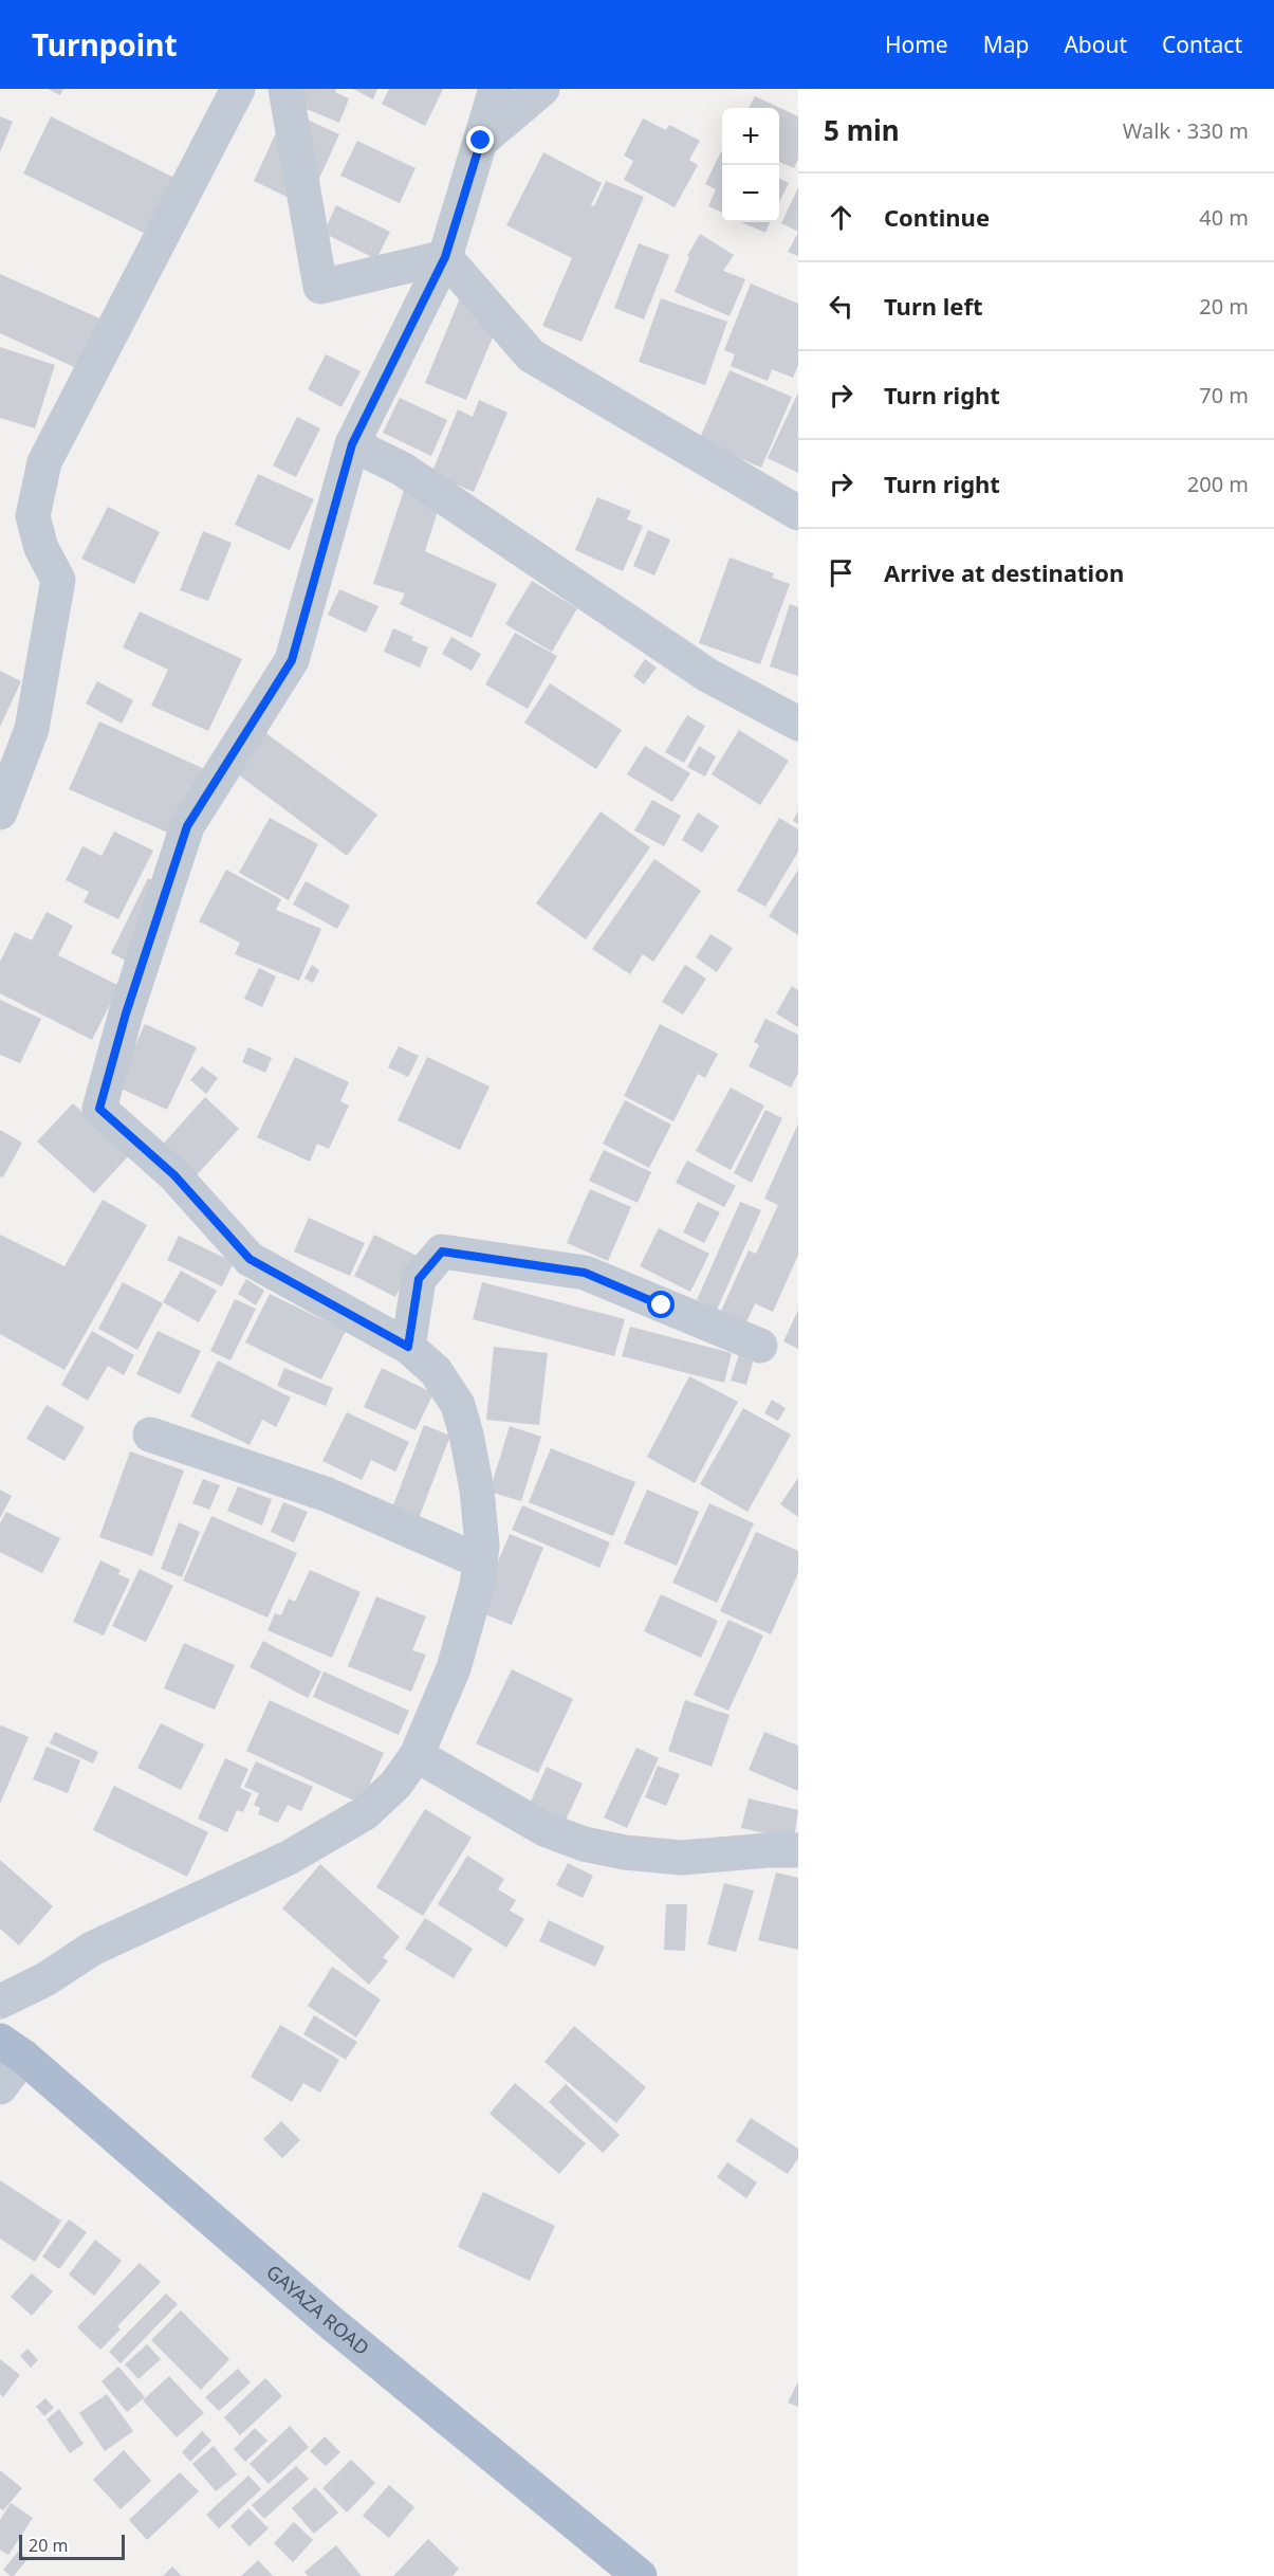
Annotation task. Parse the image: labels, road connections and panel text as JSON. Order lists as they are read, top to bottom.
{
  "streets": {
    "main road": ["GAYAZA ROAD"]
  },
  "scale_bar": "20 m",
  "page": {
    "header": "Turnpoint",
    "nav": [
      "Home",
      "Map",
      "About",
      "Contact"
    ],
    "heading": ["5 min", "Walk · 330 m"],
    "map_buttons": ["+", "−"],
    "list": [
      ["Continue", "40 m"],
      ["Turn left", "20 m"],
      ["Turn right", "70 m"],
      ["Turn right", "200 m"],
      "Arrive at destination"
    ],
    "scale": "20 m"
  }
}
